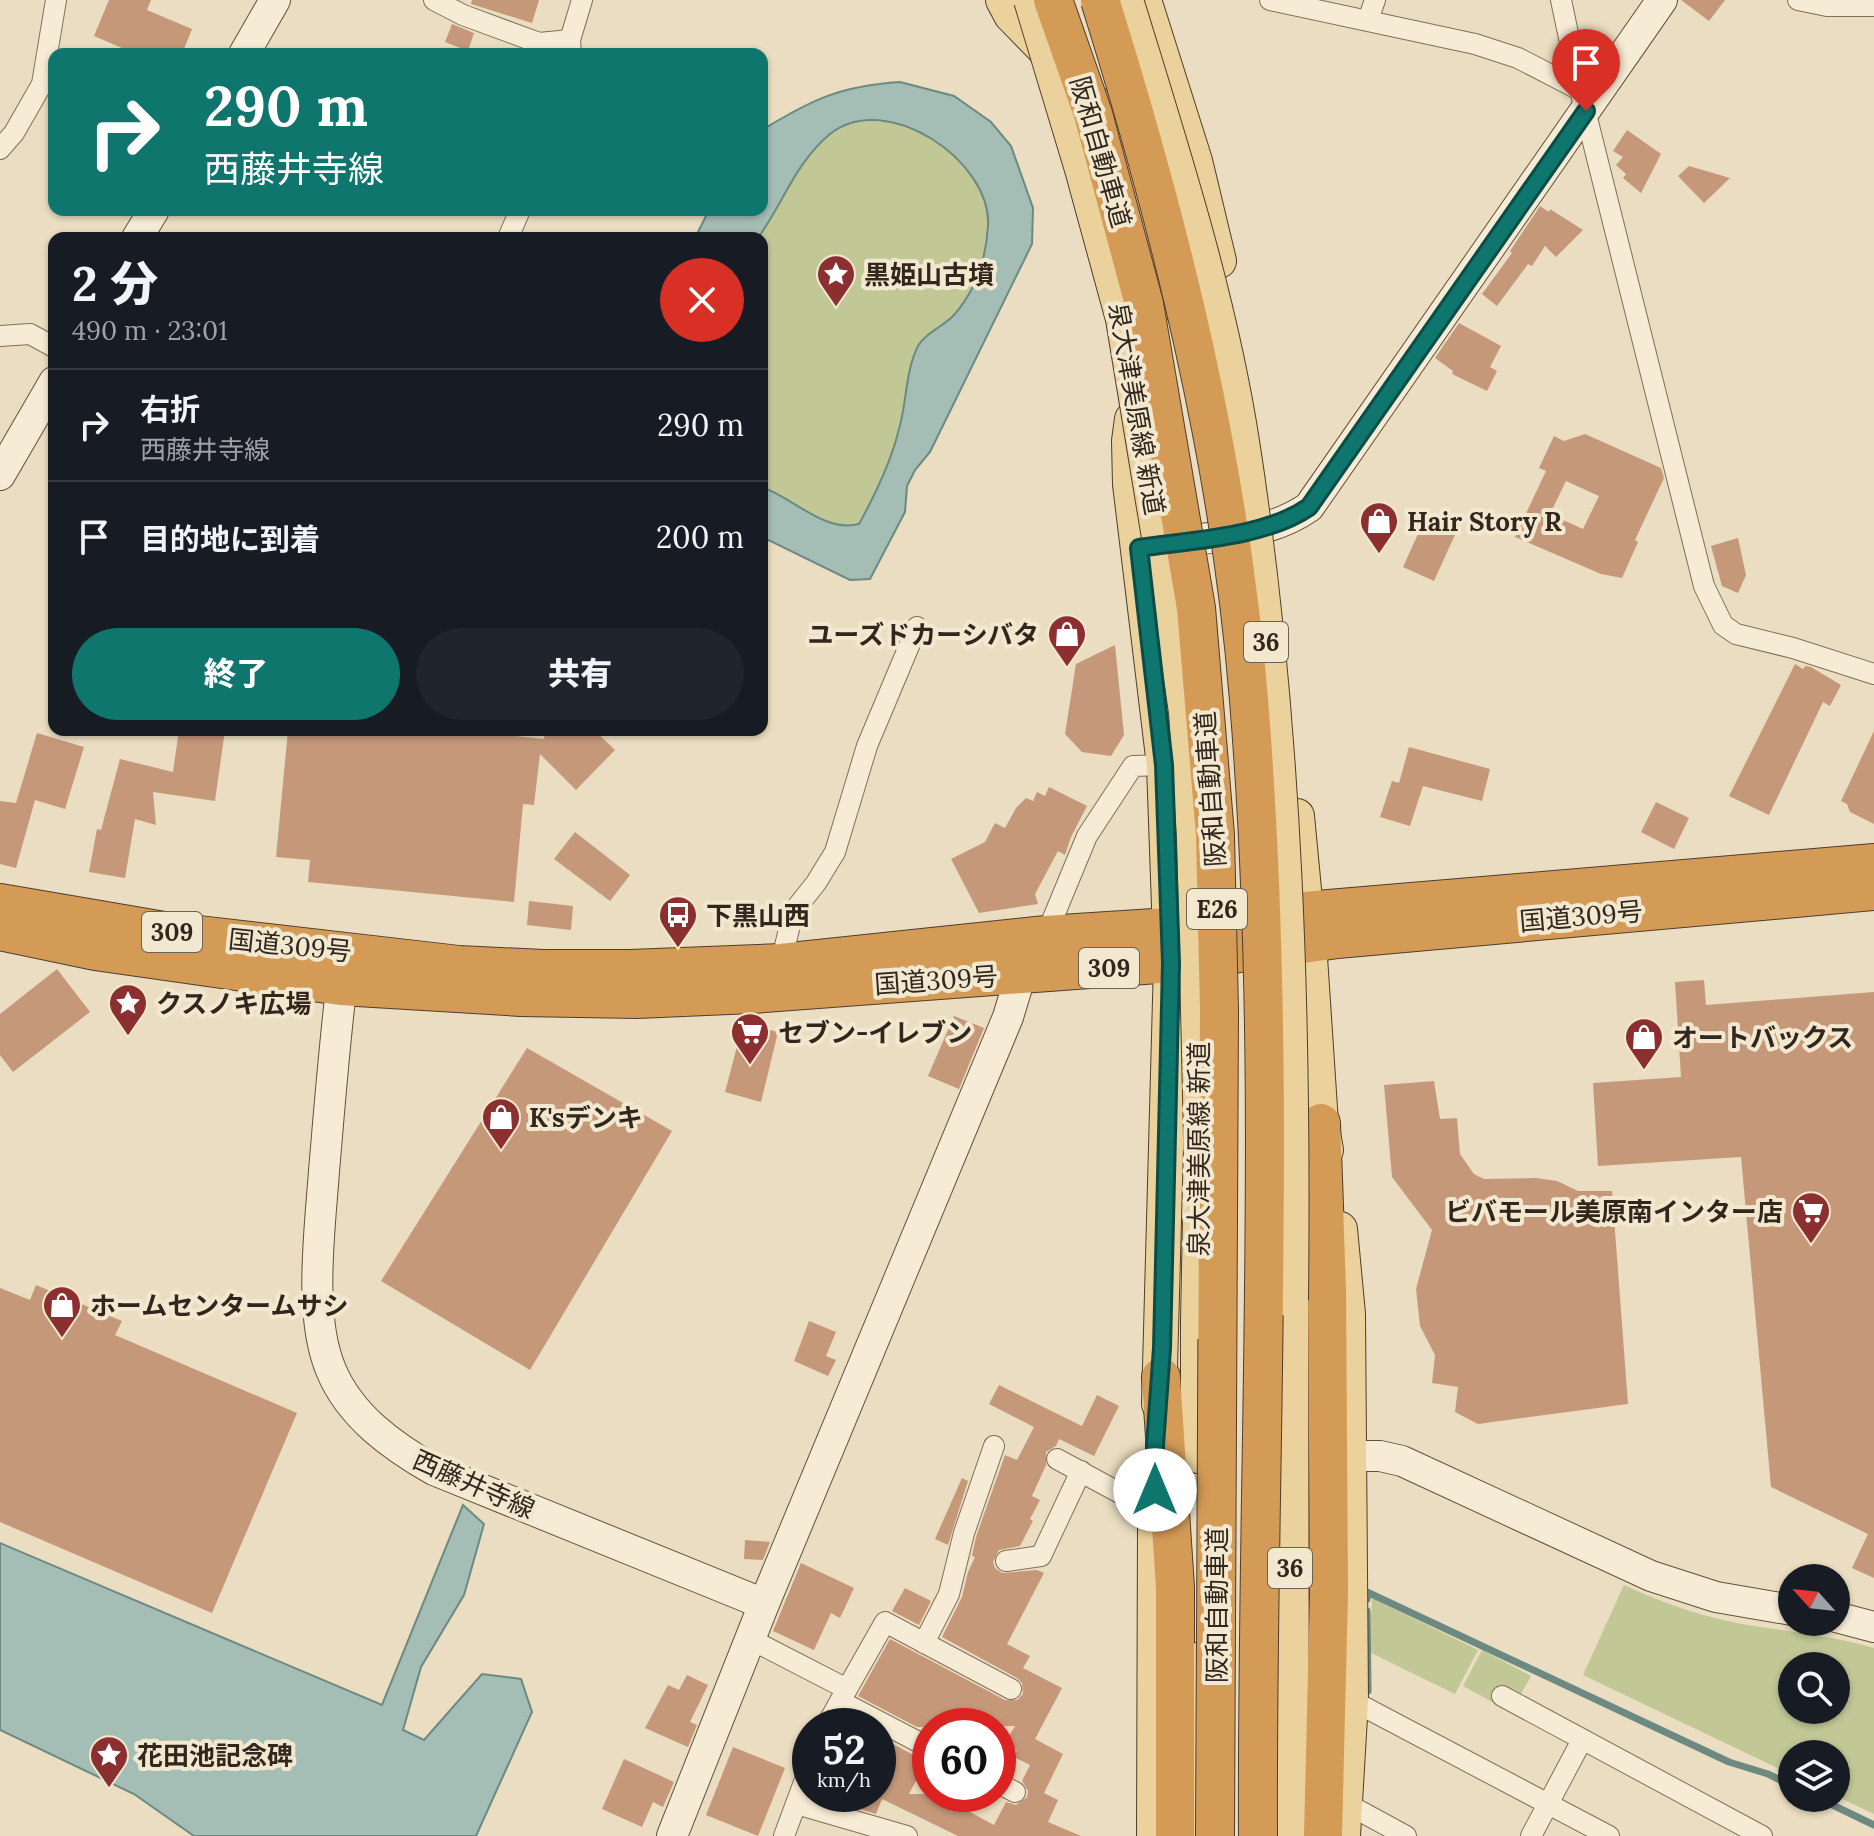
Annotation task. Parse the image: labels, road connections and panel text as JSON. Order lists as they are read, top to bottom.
{
  "streets": {
    "highway": [
      "阪和自動車道",
      "E26",
      "国道309号",
      "309"
    ],
    "main road": ["泉大津美原線 新道", "36", "西藤井寺線"]
  },
  "crossings": [
    ["36", "国道309号"],
    ["国道309号", "西藤井寺線"]
  ],
  "places": {
    "place": ["黒姫山古墳", "クスノキ広場", "花田池記念碑"],
    "shop": [
      "Hair Story R",
      "ユーズドカーシバタ",
      "オートバックス",
      "K'sデンキ",
      "ホームセンタームサシ"
    ],
    "bus stop": ["下黒山西"],
    "supermarket": ["セブン-イレブン", "ビバモール美原南インター店"]
  },
  "north": "top left",
  "page": {
    "turn": ["290 m", "西藤井寺線"],
    "heading": ["2 分", "490 m · 23:01"],
    "list": [
      {
        "name": "右折",
        "note": "西藤井寺線",
        "value": "290 m"
      },
      {
        "name": "目的地に到着",
        "value": "200 m"
      }
    ],
    "buttons": ["終了", "共有"],
    "speed": "52 km/h",
    "limit": "60"
  }
}
